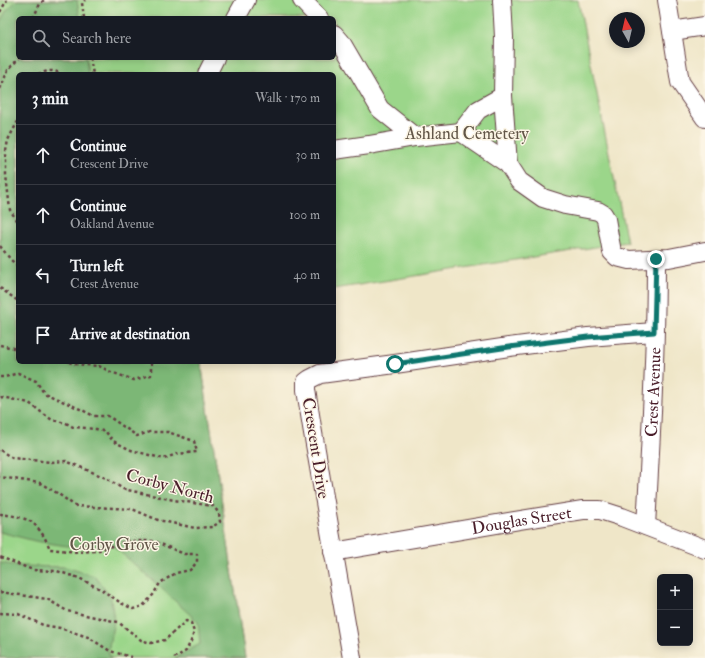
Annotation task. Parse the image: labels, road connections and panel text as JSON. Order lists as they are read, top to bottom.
{
  "streets": {
    "street": ["Crest Avenue", "Crescent Drive", "Douglas Street"],
    "path": ["Corby North"]
  },
  "crossings": [
    ["Crest Avenue", "Crescent Drive"],
    ["Crest Avenue", "Douglas Street"],
    ["Crescent Drive", "Douglas Street"]
  ],
  "parks": ["Ashland Cemetery", "Corby Grove"],
  "north": "top",
  "page": {
    "search": "Search here",
    "heading": ["3 min", "Walk · 170 m"],
    "list": [
      ["Continue", "Crescent Drive", "30 m"],
      ["Continue", "Oakland Avenue", "100 m"],
      ["Turn left", "Crest Avenue", "40 m"],
      "Arrive at destination"
    ],
    "map_buttons": ["+", "−"]
  }
}
